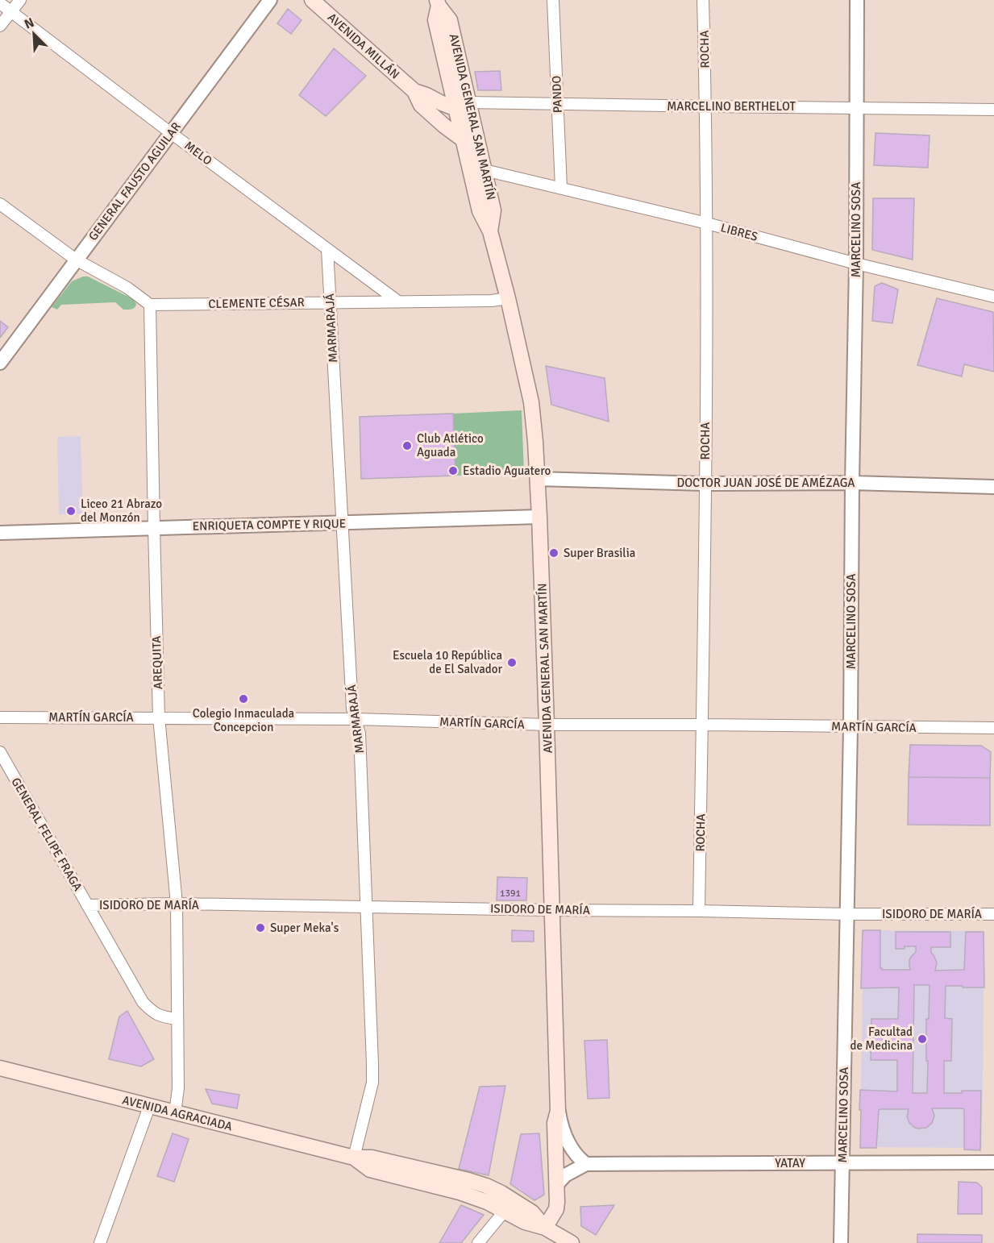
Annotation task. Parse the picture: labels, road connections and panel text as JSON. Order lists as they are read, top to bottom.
{
  "streets": {
    "main road": ["AVENIDA MILLÁN", "AVENIDA GENERAL SAN MARTÍN", "AVENIDA AGRACIADA"],
    "street": [
      "ROCHA",
      "PANDO",
      "MARCELINO BERTHELOT",
      "MELO",
      "GENERAL FAUSTO AGUILAR",
      "MARCELINO SOSA",
      "LIBRES",
      "CLEMENTE CÉSAR",
      "MARMARAJÁ",
      "DOCTOR JUAN JOSÉ DE AMÉZAGA",
      "ENRIQUETA COMPTE Y RIQUE",
      "AREQUITA",
      "MARTÍN GARCÍA",
      "GENERAL FELIPE FRAGA",
      "ISIDORO DE MARÍA",
      "YATAY"
    ]
  },
  "crossings": [
    ["AVENIDA MILLÁN", "MARCELINO BERTHELOT"],
    ["AVENIDA MILLÁN", "AVENIDA GENERAL SAN MARTÍN"],
    ["ROCHA", "MARCELINO BERTHELOT"],
    ["ROCHA", "LIBRES"],
    ["ROCHA", "DOCTOR JUAN JOSÉ DE AMÉZAGA"],
    ["ROCHA", "MARTÍN GARCÍA"],
    ["ROCHA", "ISIDORO DE MARÍA"],
    ["PANDO", "MARCELINO BERTHELOT"],
    ["PANDO", "LIBRES"],
    ["MARCELINO BERTHELOT", "AVENIDA GENERAL SAN MARTÍN"],
    ["MARCELINO BERTHELOT", "MARCELINO SOSA"],
    ["AVENIDA GENERAL SAN MARTÍN", "LIBRES"],
    ["AVENIDA GENERAL SAN MARTÍN", "CLEMENTE CÉSAR"],
    ["AVENIDA GENERAL SAN MARTÍN", "DOCTOR JUAN JOSÉ DE AMÉZAGA"],
    ["AVENIDA GENERAL SAN MARTÍN", "ENRIQUETA COMPTE Y RIQUE"],
    ["AVENIDA GENERAL SAN MARTÍN", "MARTÍN GARCÍA"],
    ["AVENIDA GENERAL SAN MARTÍN", "ISIDORO DE MARÍA"],
    ["AVENIDA GENERAL SAN MARTÍN", "AVENIDA AGRACIADA"],
    ["AVENIDA GENERAL SAN MARTÍN", "YATAY"],
    ["MELO", "GENERAL FAUSTO AGUILAR"],
    ["MELO", "CLEMENTE CÉSAR"],
    ["MELO", "MARMARAJÁ"],
    ["MARCELINO SOSA", "LIBRES"],
    ["MARCELINO SOSA", "DOCTOR JUAN JOSÉ DE AMÉZAGA"],
    ["MARCELINO SOSA", "MARTÍN GARCÍA"],
    ["MARCELINO SOSA", "ISIDORO DE MARÍA"],
    ["MARCELINO SOSA", "YATAY"],
    ["CLEMENTE CÉSAR", "MARMARAJÁ"],
    ["CLEMENTE CÉSAR", "AREQUITA"],
    ["MARMARAJÁ", "ENRIQUETA COMPTE Y RIQUE"],
    ["MARMARAJÁ", "MARTÍN GARCÍA"],
    ["MARMARAJÁ", "ISIDORO DE MARÍA"],
    ["MARMARAJÁ", "AVENIDA AGRACIADA"],
    ["ENRIQUETA COMPTE Y RIQUE", "AREQUITA"],
    ["AREQUITA", "MARTÍN GARCÍA"],
    ["AREQUITA", "GENERAL FELIPE FRAGA"],
    ["AREQUITA", "ISIDORO DE MARÍA"],
    ["GENERAL FELIPE FRAGA", "ISIDORO DE MARÍA"]
  ],
  "places": [
    "Club Atlético Aguada",
    "Estadio Aguatero",
    "Liceo 21 Abrazo del Monzón",
    "Super Brasilia",
    "Escuela 10 República de El Salvador",
    "Colegio Inmaculada Concepcion",
    "Super Meka's",
    "Facultad de Medicina"
  ],
  "house_numbers": ["1391"],
  "north": "top left"
}
